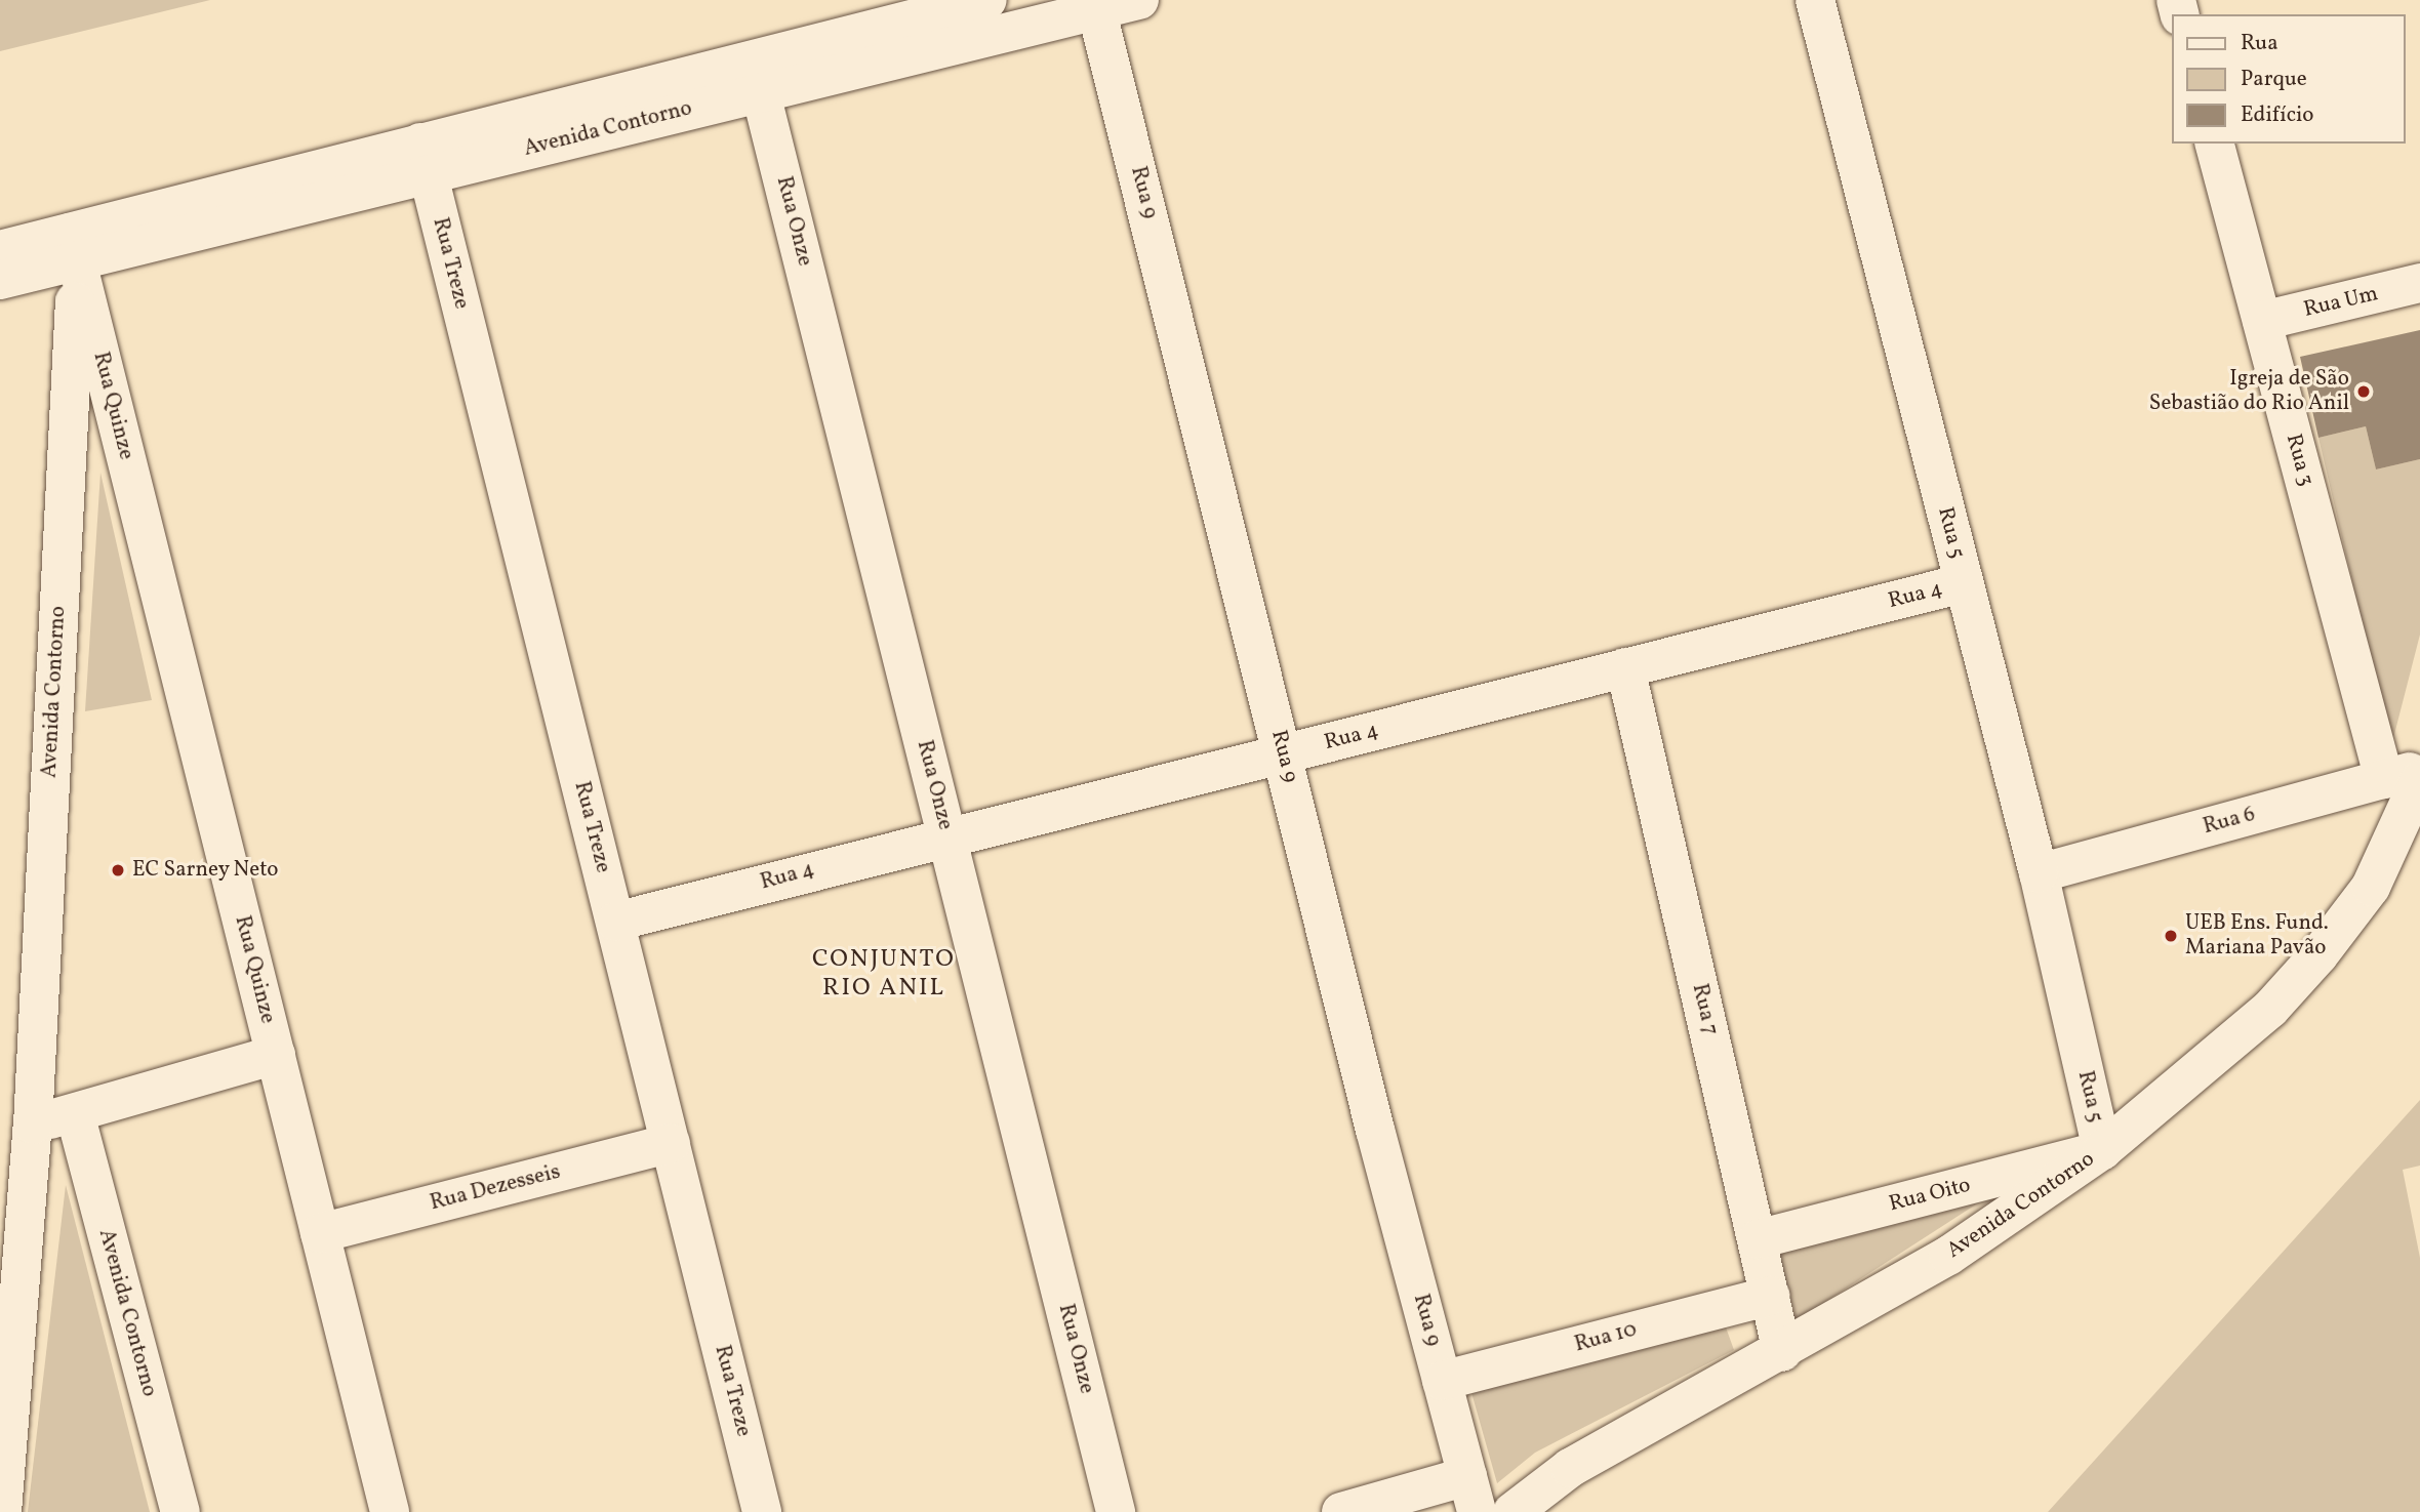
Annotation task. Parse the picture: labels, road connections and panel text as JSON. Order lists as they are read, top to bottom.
{
  "streets": {
    "street": [
      "Avenida Contorno",
      "Rua 9",
      "Rua Onze",
      "Rua Treze",
      "Rua Um",
      "Rua Quinze",
      "Rua 3",
      "Rua 5",
      "Rua 4",
      "Rua 6",
      "Rua 7",
      "Rua Dezesseis",
      "Rua Oito",
      "Rua 10"
    ]
  },
  "crossings": [
    ["Avenida Contorno", "Rua 9"],
    ["Avenida Contorno", "Rua Onze"],
    ["Avenida Contorno", "Rua Treze"],
    ["Avenida Contorno", "Rua Quinze"],
    ["Avenida Contorno", "Rua 3"],
    ["Avenida Contorno", "Rua 5"],
    ["Avenida Contorno", "Rua 6"],
    ["Avenida Contorno", "Rua 7"],
    ["Avenida Contorno", "Rua Oito"],
    ["Rua 9", "Rua 4"],
    ["Rua 9", "Rua 10"],
    ["Rua Onze", "Rua 4"],
    ["Rua Treze", "Rua 4"],
    ["Rua Treze", "Rua Dezesseis"],
    ["Rua Um", "Rua 3"],
    ["Rua Quinze", "Rua Dezesseis"],
    ["Rua 3", "Rua 6"],
    ["Rua 5", "Rua 4"],
    ["Rua 5", "Rua 6"],
    ["Rua 5", "Rua Oito"],
    ["Rua 4", "Rua 7"],
    ["Rua 7", "Rua Oito"],
    ["Rua 7", "Rua 10"]
  ],
  "districts": ["CONJUNTO RIO ANIL"],
  "places": ["Igreja de São Sebastião do Rio Anil", "EC Sarney Neto", "UEB Ens. Fund. Mariana Pavão"],
  "legend": ["Rua", "Parque", "Edifício"]
}
